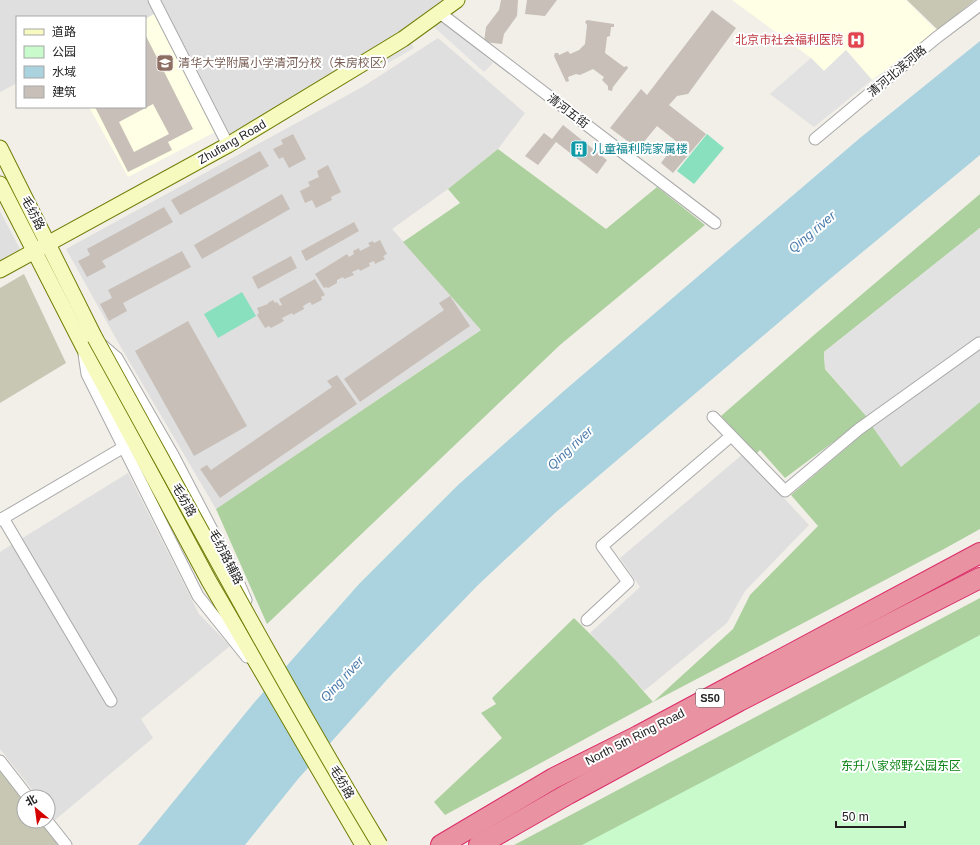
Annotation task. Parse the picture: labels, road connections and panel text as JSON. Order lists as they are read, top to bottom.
{
  "streets": {
    "highway": ["S50", "North 5th Ring Road"],
    "main road": ["Zhufang Road", "毛纺路"],
    "street": ["清河北滨河路", "清河五街", "毛纺路辅路"]
  },
  "crossings": [
    ["清河五街", "Zhufang Road"],
    ["Zhufang Road", "毛纺路"],
    ["毛纺路", "毛纺路辅路"]
  ],
  "water": ["Qing river"],
  "parks": ["东升八家郊野公园东区"],
  "places": {
    "hospital": ["北京市社会福利医院"],
    "school or university": ["清华大学附属小学清河分校（朱房校区）"],
    "building": ["儿童福利院家属楼"]
  },
  "legend": [
    "道路",
    "公园",
    "水域",
    "建筑"
  ],
  "scale_bar": "50 m",
  "north": "top left"
}
